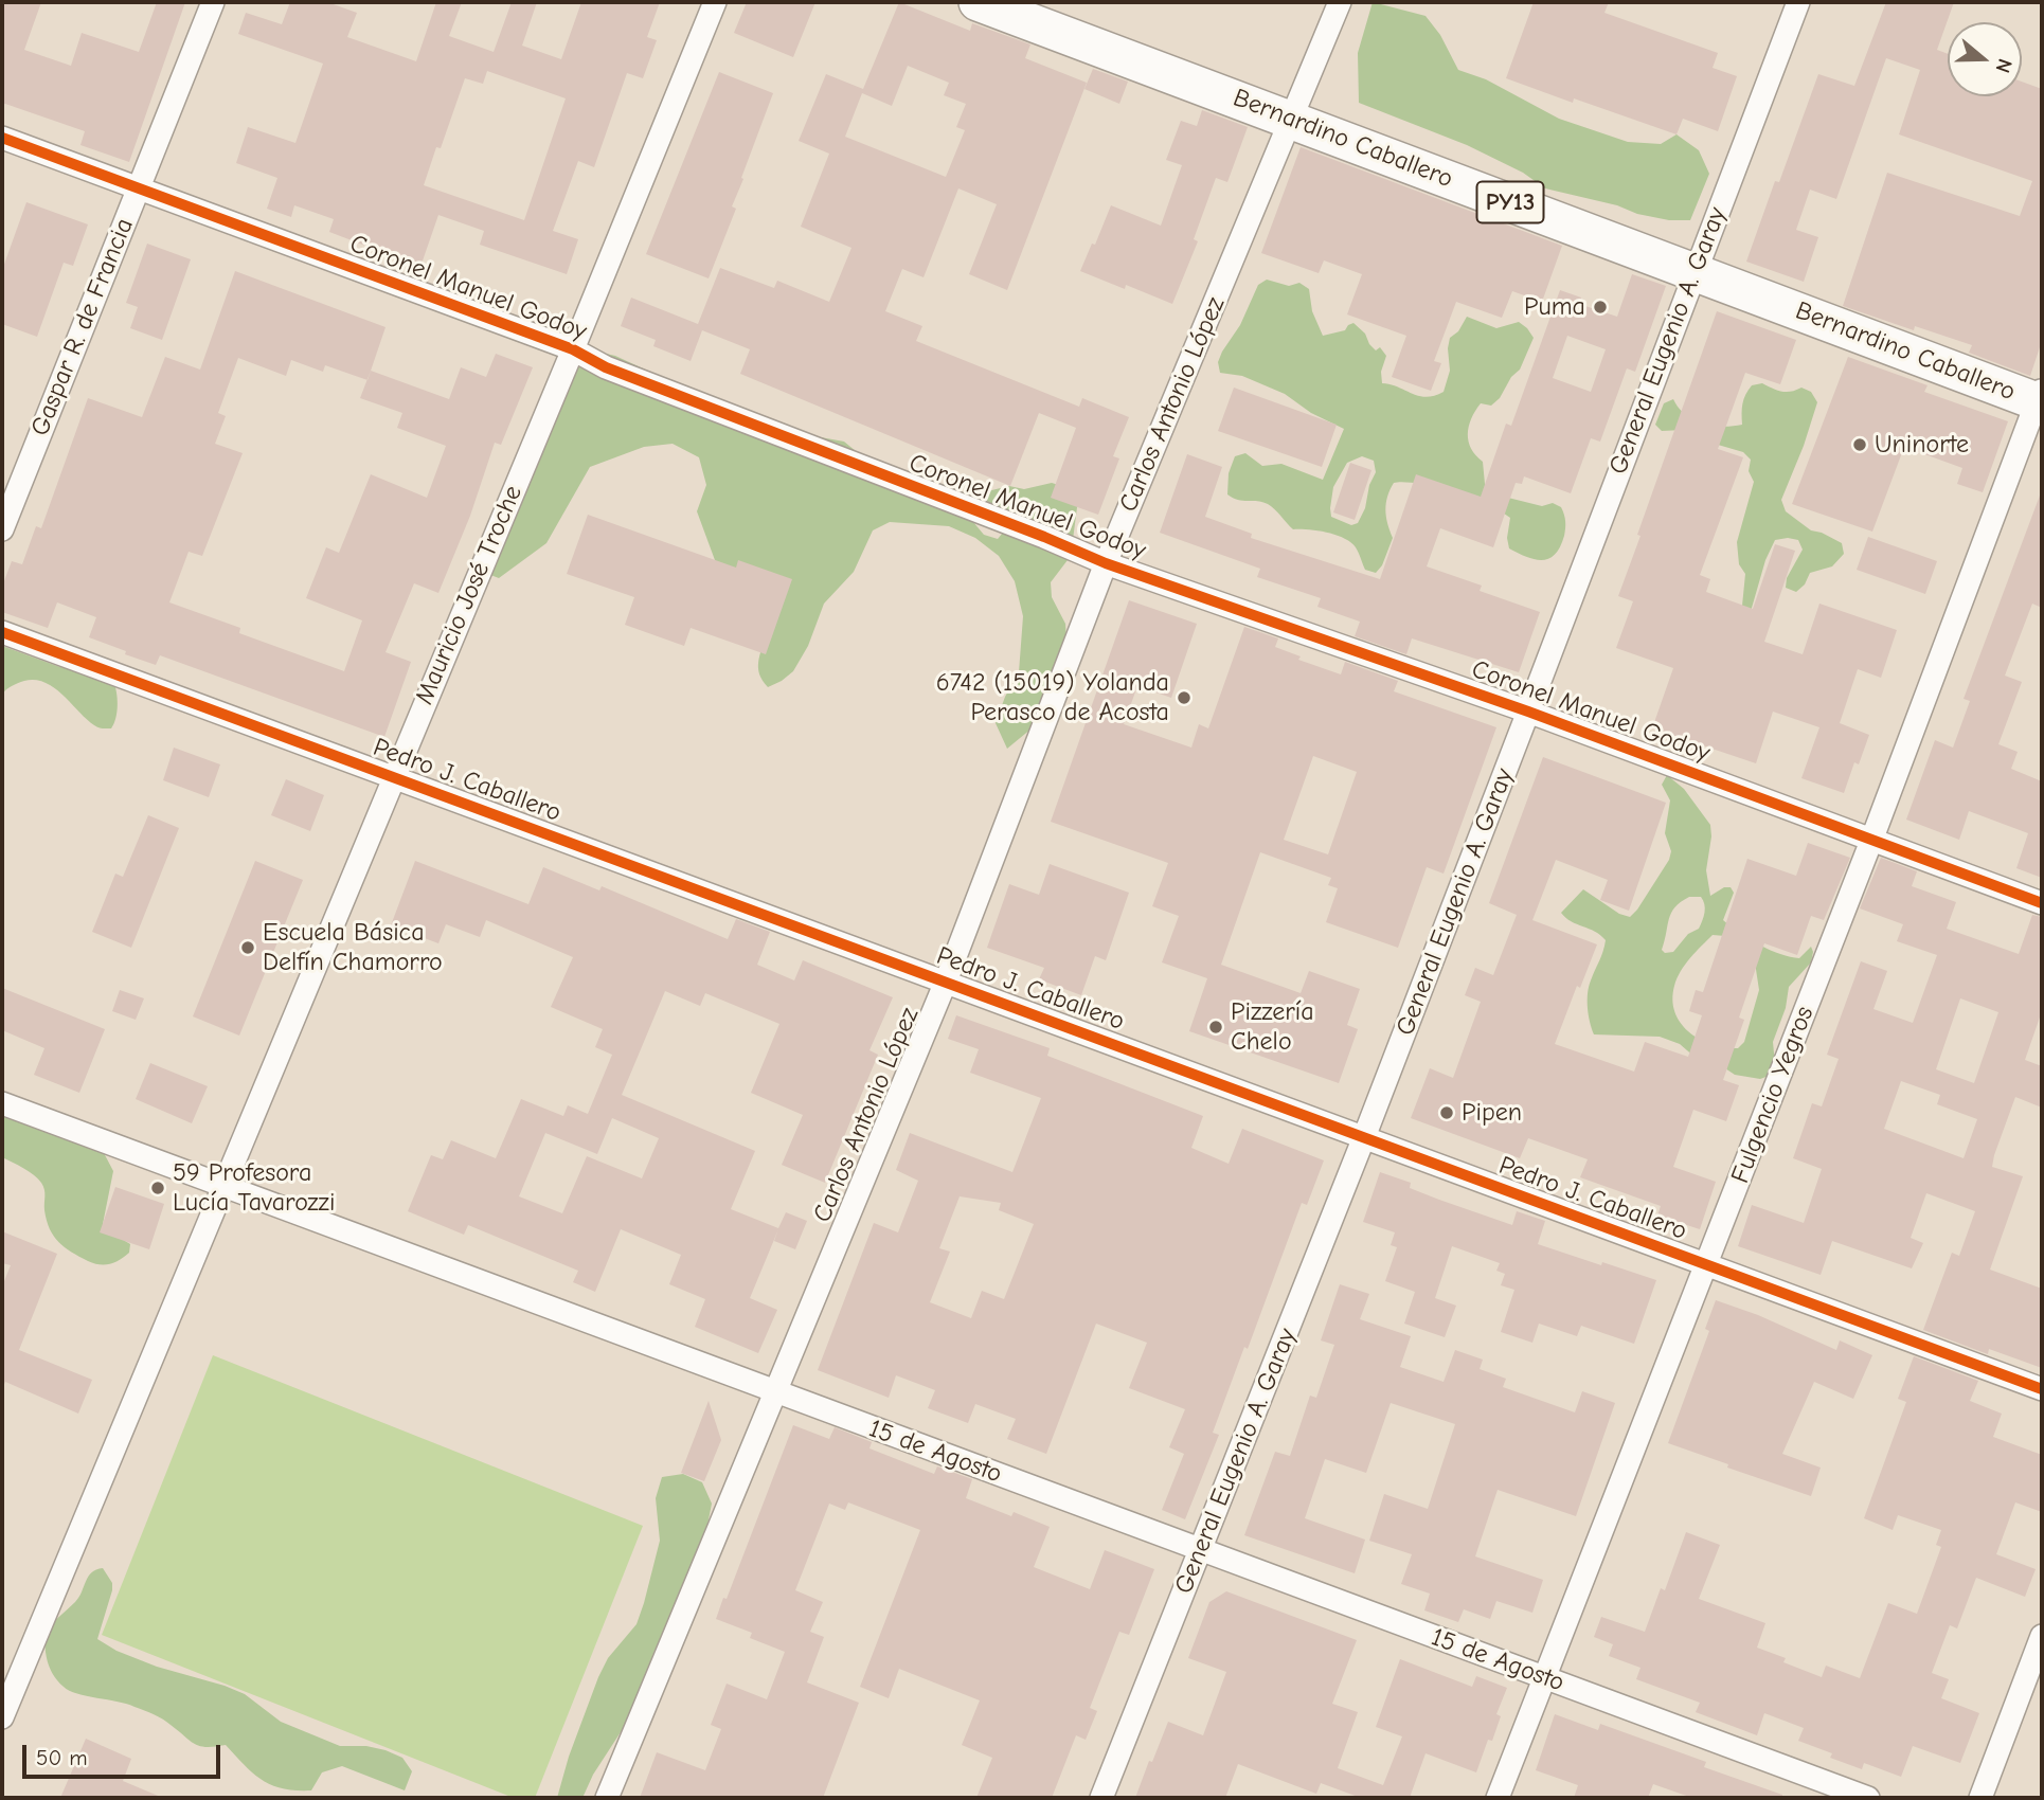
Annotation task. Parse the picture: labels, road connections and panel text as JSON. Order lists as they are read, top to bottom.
{
  "streets": {
    "highway": ["Bernardino Caballero", "PY13"],
    "street": [
      "Coronel Manuel Godoy",
      "Gaspar R. de Francia",
      "General Eugenio A. Garay",
      "Carlos Antonio López",
      "Mauricio José Troche",
      "Pedro J. Caballero",
      "Fulgencio Yegros",
      "15 de Agosto"
    ]
  },
  "crossings": [
    ["Bernardino Caballero", "General Eugenio A. Garay"],
    ["Bernardino Caballero", "Carlos Antonio López"],
    ["Bernardino Caballero", "Fulgencio Yegros"],
    ["Coronel Manuel Godoy", "Gaspar R. de Francia"],
    ["Coronel Manuel Godoy", "General Eugenio A. Garay"],
    ["Coronel Manuel Godoy", "Carlos Antonio López"],
    ["Coronel Manuel Godoy", "Mauricio José Troche"],
    ["Coronel Manuel Godoy", "Fulgencio Yegros"],
    ["General Eugenio A. Garay", "Pedro J. Caballero"],
    ["General Eugenio A. Garay", "15 de Agosto"],
    ["Carlos Antonio López", "Pedro J. Caballero"],
    ["Carlos Antonio López", "15 de Agosto"],
    ["Mauricio José Troche", "Pedro J. Caballero"],
    ["Mauricio José Troche", "15 de Agosto"],
    ["Pedro J. Caballero", "Fulgencio Yegros"],
    ["Fulgencio Yegros", "15 de Agosto"]
  ],
  "places": [
    "Puma",
    "Uninorte",
    "6742 (15019) Yolanda Perasco de Acosta",
    "Escuela Básica Delfín Chamorro",
    "Pizzería Chelo",
    "Pipen",
    "59 Profesora Lucía Tavarozzi"
  ],
  "scale_bar": "50 m",
  "north": "right"
}
